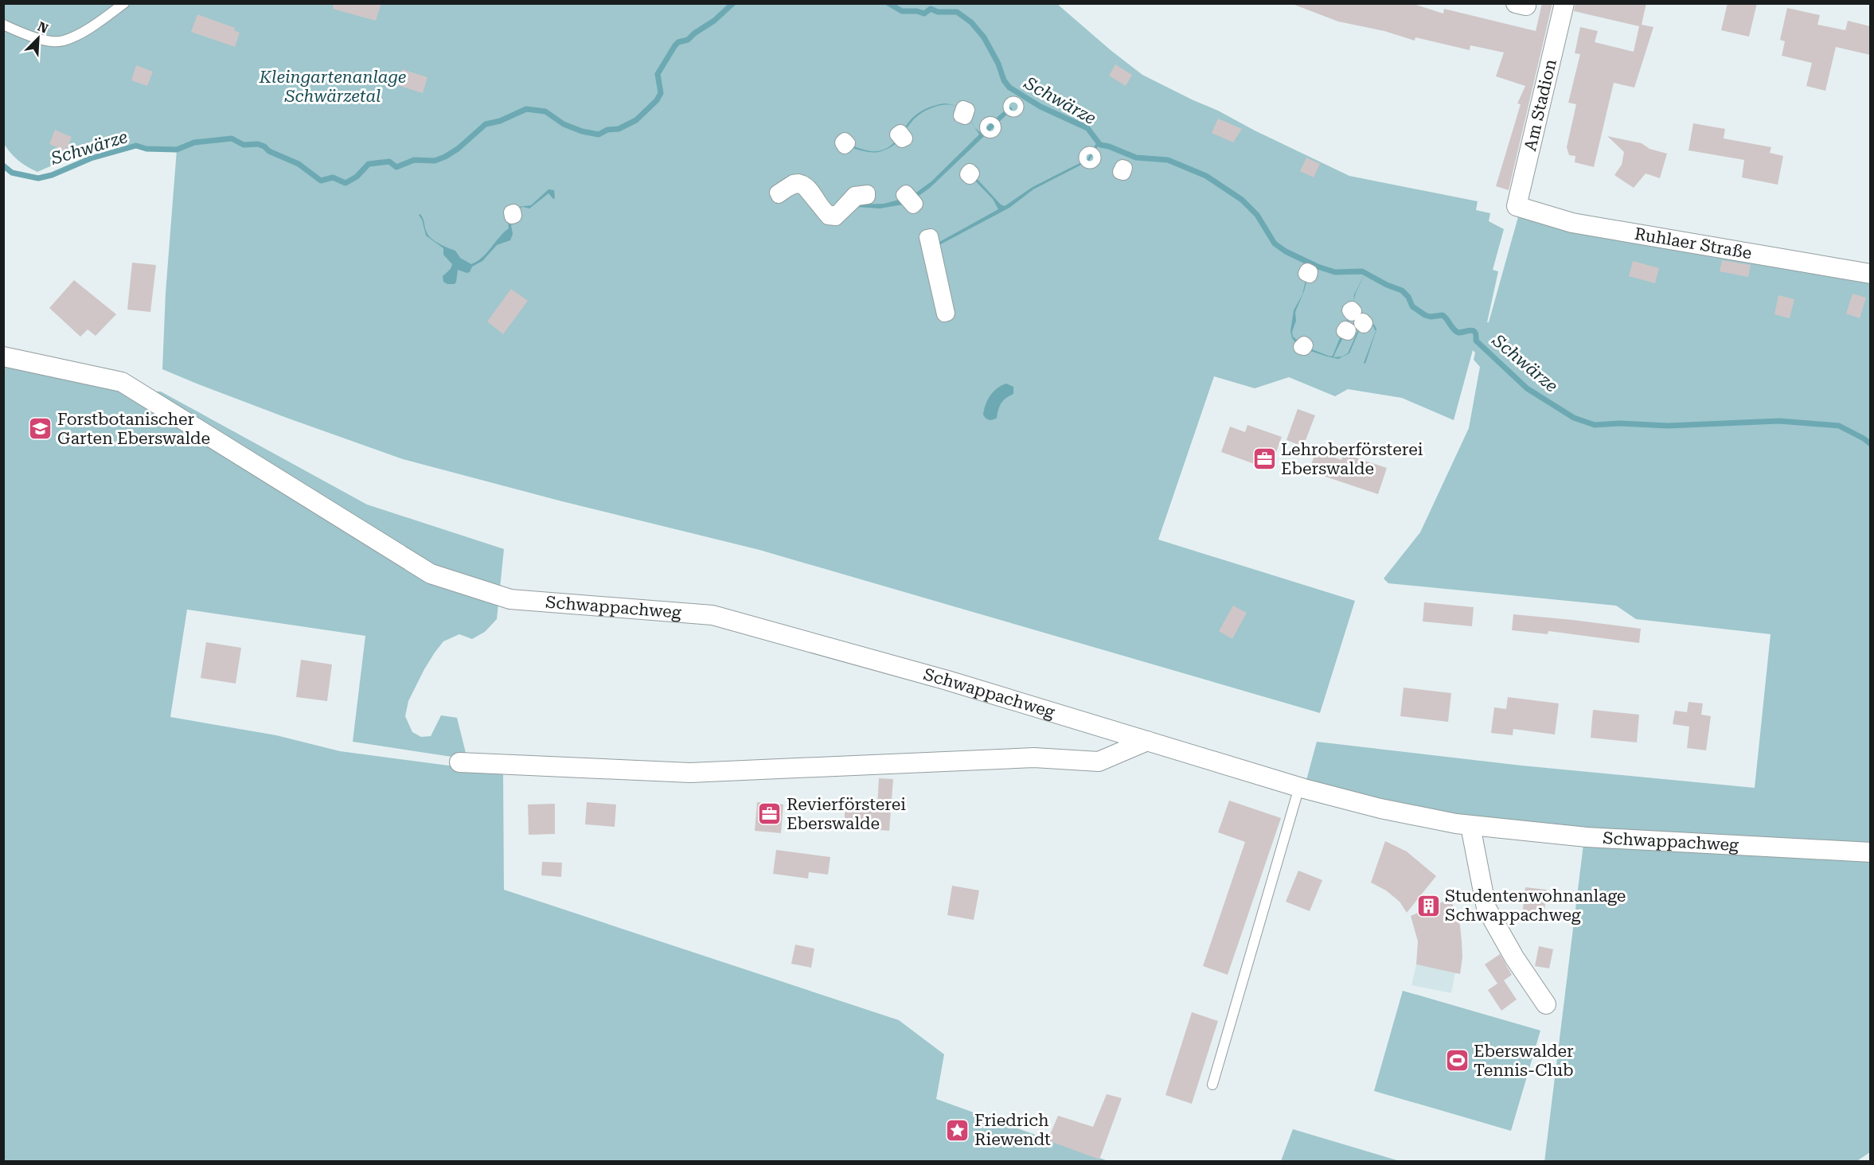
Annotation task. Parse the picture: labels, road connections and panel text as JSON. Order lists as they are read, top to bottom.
{
  "streets": {
    "street": ["Am Stadion", "Ruhlaer Straße", "Schwappachweg"]
  },
  "crossings": [
    ["Am Stadion", "Ruhlaer Straße"]
  ],
  "water": ["Schwärze"],
  "parks": ["Kleingartenanlage Schwärzetal"],
  "places": {
    "school or university": ["Forstbotanischer Garten Eberswalde"],
    "office": ["Lehroberförsterei Eberswalde", "Revierförsterei Eberswalde"],
    "building": ["Studentenwohnanlage Schwappachweg"],
    "sports": ["Eberswalder Tennis-Club"],
    "place": ["Friedrich Riewendt"]
  },
  "north": "top right"
}
